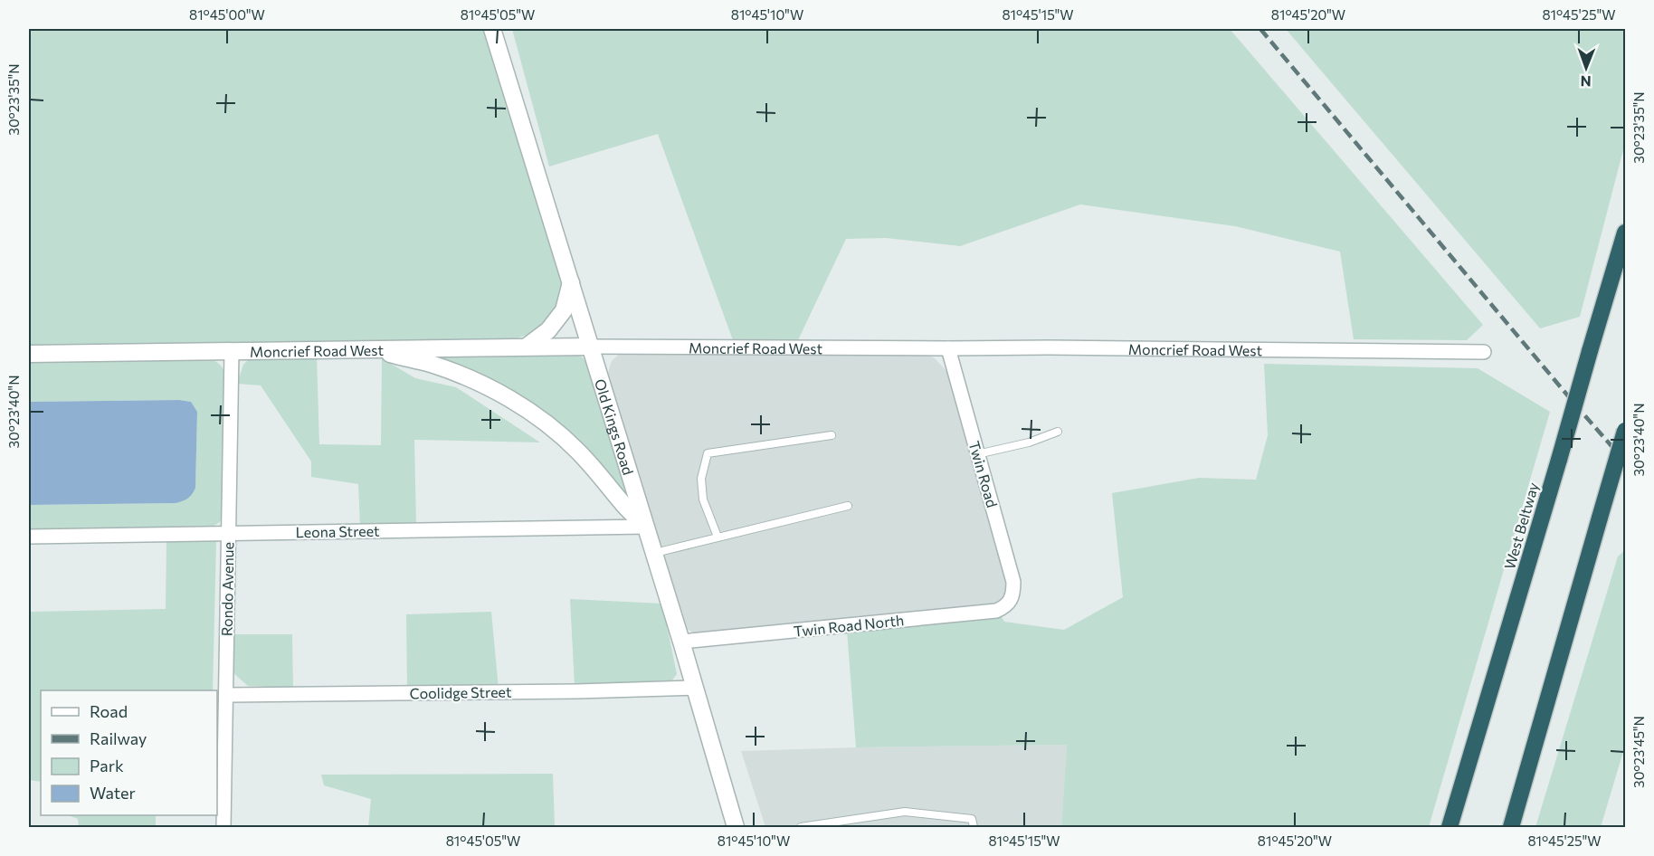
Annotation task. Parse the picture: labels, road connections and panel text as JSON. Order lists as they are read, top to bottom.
{
  "streets": {
    "highway": ["West Beltway"],
    "street": [
      "Moncrief Road West",
      "Old Kings Road",
      "Twin Road",
      "Leona Street",
      "Rondo Avenue",
      "Twin Road North",
      "Coolidge Street"
    ]
  },
  "crossings": [
    ["Moncrief Road West", "Old Kings Road"],
    ["Moncrief Road West", "Twin Road"],
    ["Moncrief Road West", "Rondo Avenue"],
    ["Old Kings Road", "Leona Street"],
    ["Old Kings Road", "Twin Road North"],
    ["Old Kings Road", "Coolidge Street"],
    ["Twin Road", "Twin Road North"],
    ["Leona Street", "Rondo Avenue"],
    ["Rondo Avenue", "Coolidge Street"]
  ],
  "legend": [
    "Road",
    "Railway",
    "Park",
    "Water"
  ],
  "north": "bottom",
  "coordinates": [
    "81°45'00\"W",
    "81°45'05\"W",
    "81°45'10\"W",
    "81°45'15\"W",
    "81°45'20\"W",
    "81°45'25\"W",
    "30°23'35\"N",
    "30°23'40\"N",
    "30°23'45\"N"
  ]
}
